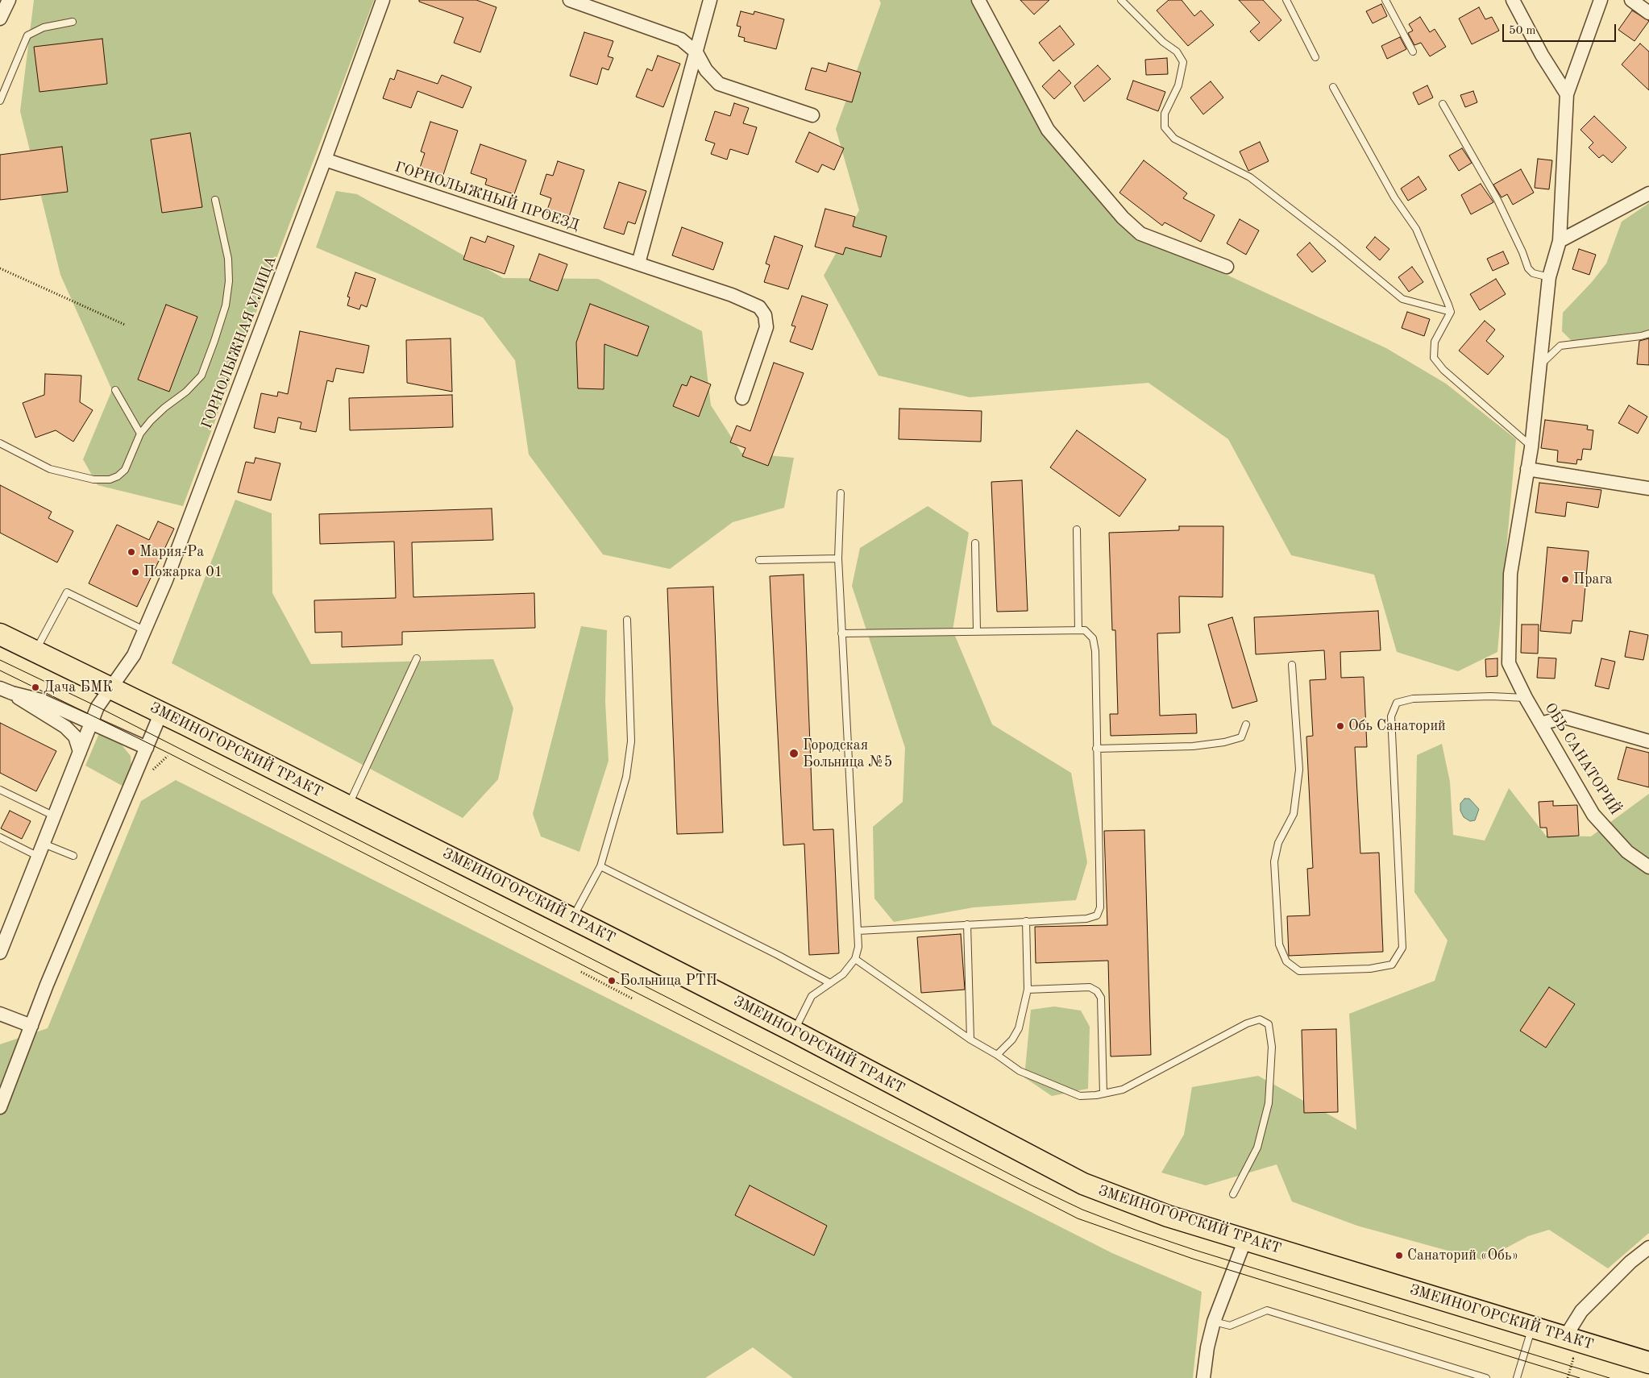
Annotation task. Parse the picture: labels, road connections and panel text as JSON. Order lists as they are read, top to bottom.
{
  "streets": {
    "highway": ["ЗМЕИНОГОРСКИЙ ТРАКТ"],
    "street": ["ГОРНОЛЫЖНЫЙ ПРОЕЗД", "ГОРНОЛЫЖНАЯ УЛИЦА", "ОБЬ САНАТОРИЙ"]
  },
  "crossings": [
    ["ГОРНОЛЫЖНЫЙ ПРОЕЗД", "ГОРНОЛЫЖНАЯ УЛИЦА"],
    ["ГОРНОЛЫЖНАЯ УЛИЦА", "ЗМЕИНОГОРСКИЙ ТРАКТ"]
  ],
  "places": [
    "Мария-Ра",
    "Пожарка 01",
    "Прага",
    "Дача БМК",
    "Обь Санаторий",
    "Городская Больница №5",
    "Больница РТП",
    "Санаторий «Обь»"
  ],
  "scale_bar": "50 m"
}
